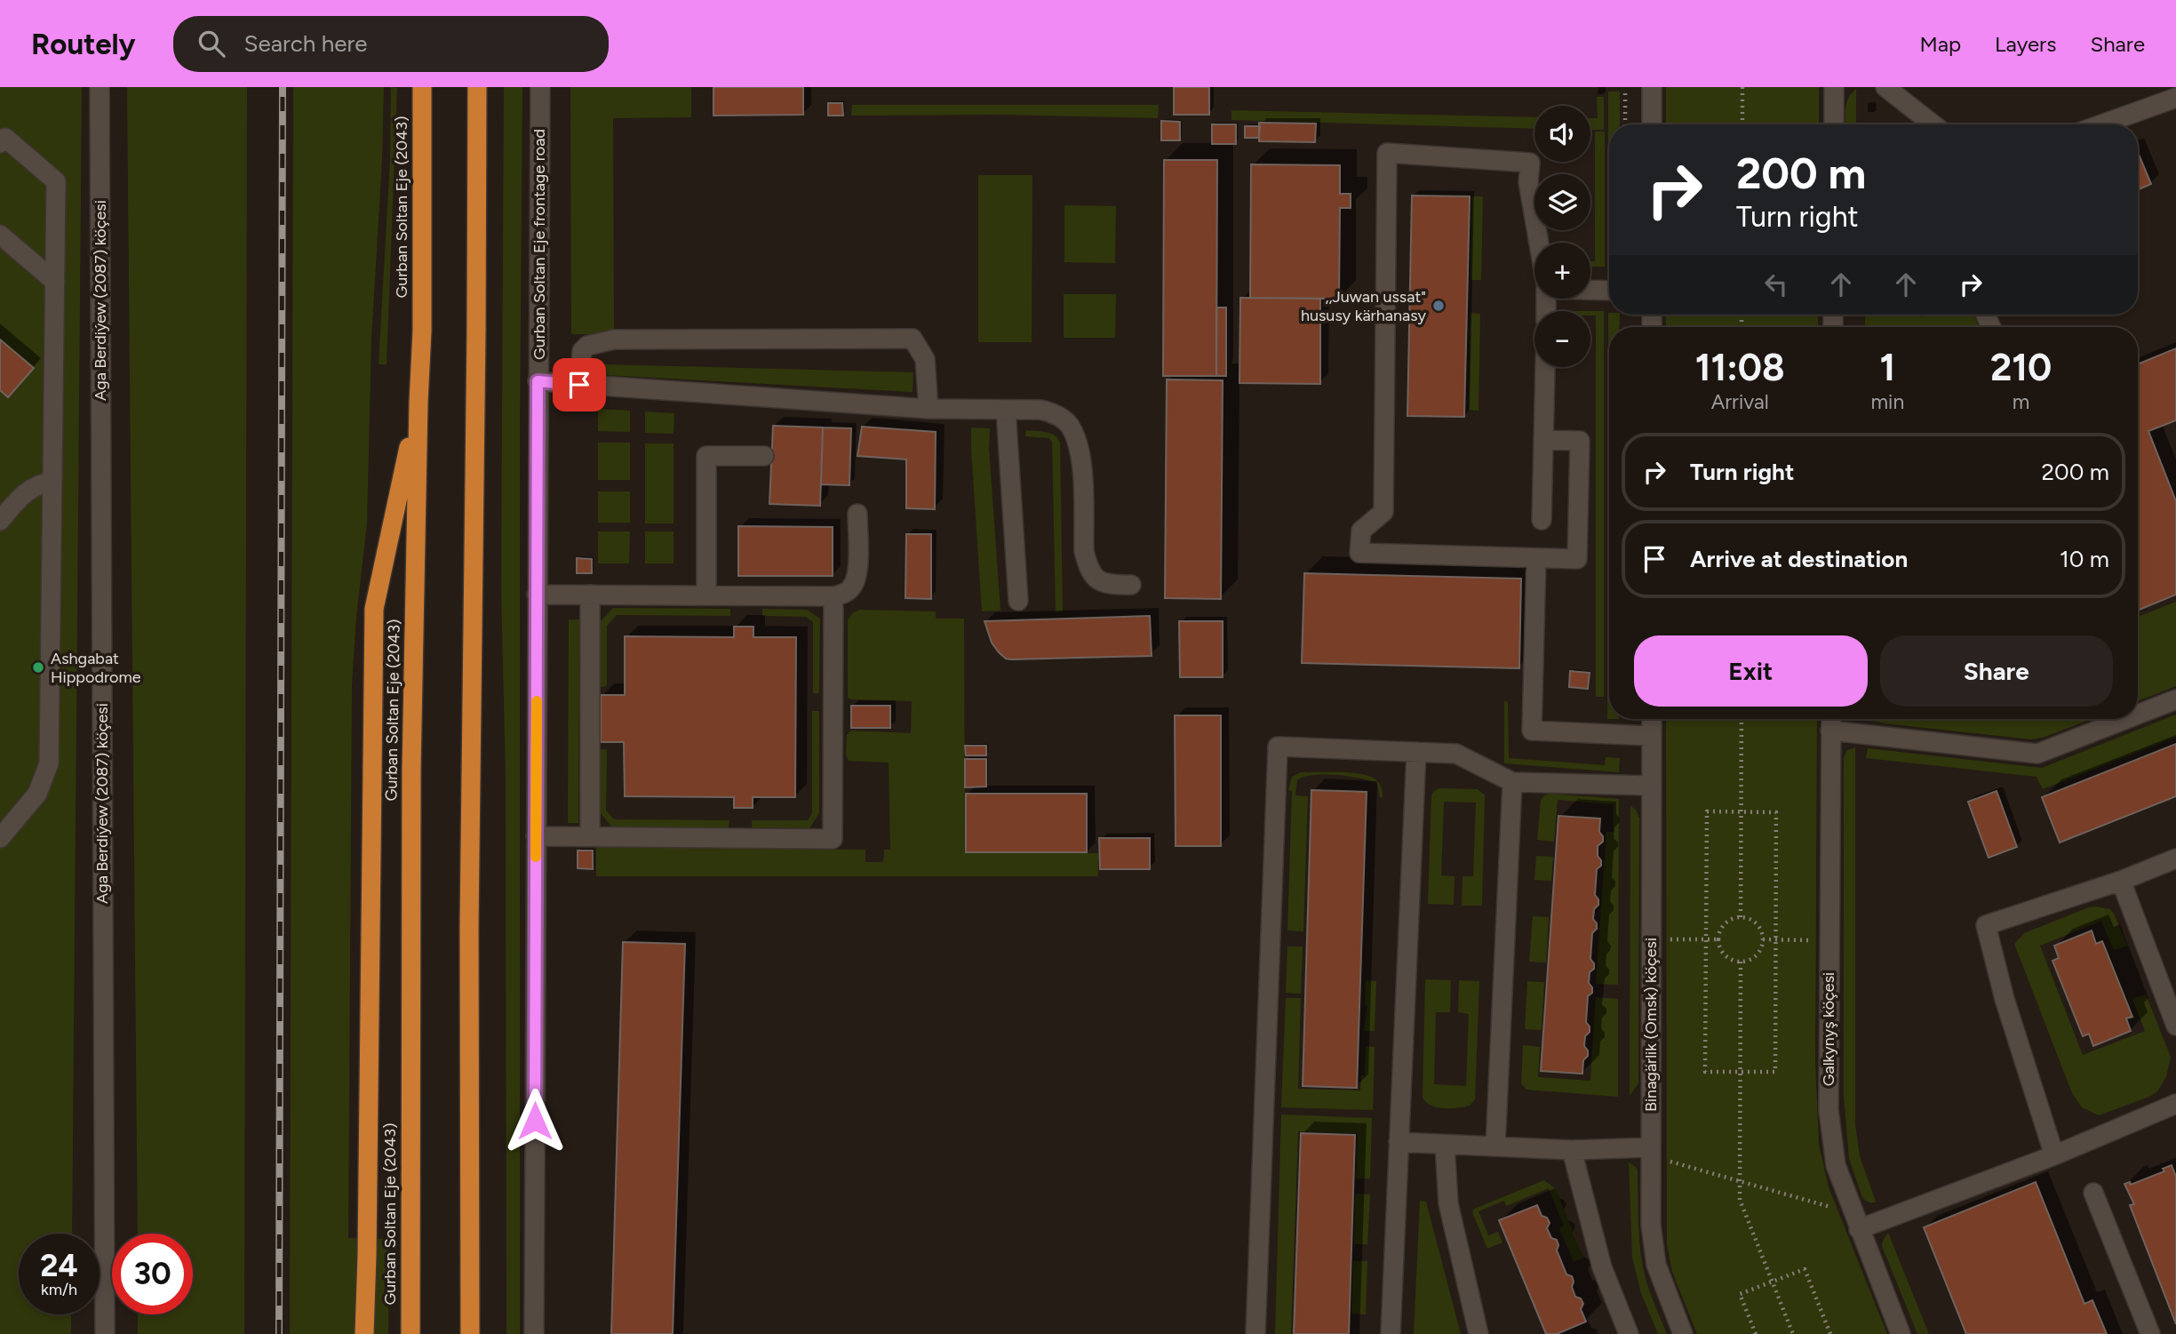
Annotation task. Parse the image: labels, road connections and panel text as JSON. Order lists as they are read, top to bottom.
{
  "streets": {
    "highway": ["Gurban Soltan Eje (2043)"],
    "street": [
      "Gurban Soltan Eje frontage road",
      "Aga Berdiýew (2087) köçesi",
      "Binagärlik (Omsk) köçesi",
      "Galkynyş köçesi"
    ]
  },
  "places": [",,Juwan ussat\" hususy kärhanasy", "Ashgabat Hippodrome"],
  "page": {
    "header": "Routely",
    "search": "Search here",
    "nav": ["Map", "Layers", "Share"],
    "map_buttons": ["+", "−"],
    "turn": ["200 m", "Turn right"],
    "eta": [
      "11:08",
      "Arrival",
      "1",
      "min",
      "210",
      "m"
    ],
    "list": [
      {
        "name": "Turn right",
        "value": "200 m"
      },
      {
        "name": "Arrive at destination",
        "value": "10 m"
      }
    ],
    "buttons": ["Exit", "Share"],
    "speed": "24 km/h",
    "limit": "30"
  }
}
